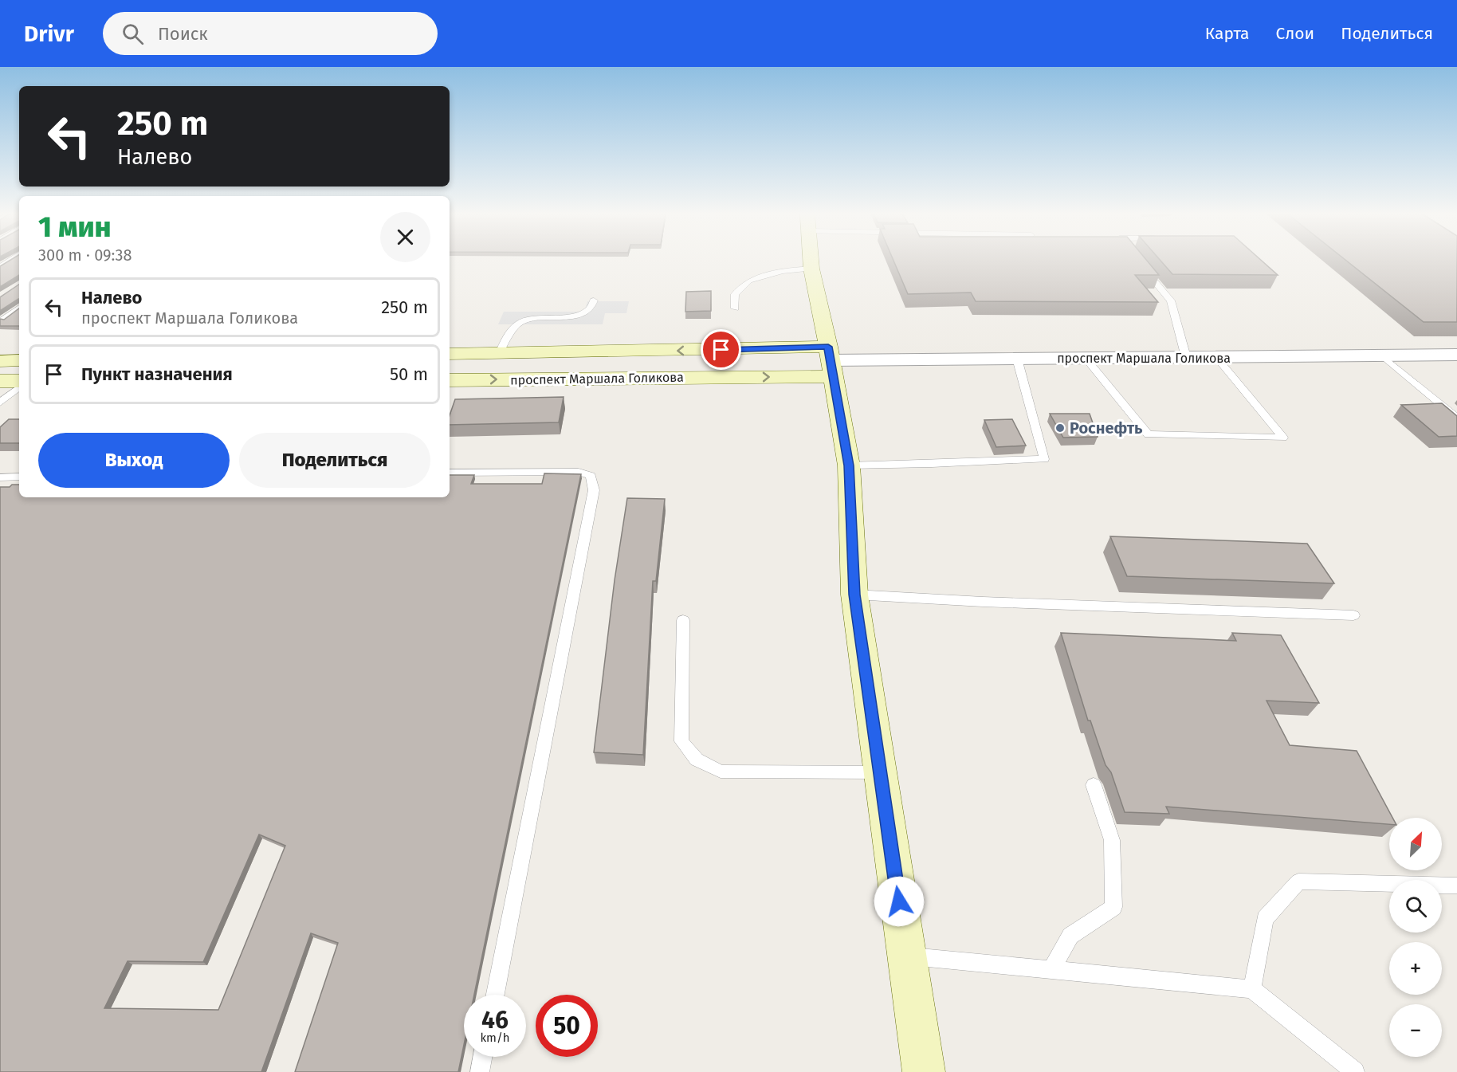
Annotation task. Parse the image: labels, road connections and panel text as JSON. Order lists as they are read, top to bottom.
{
  "streets": {
    "main road": ["проспект Маршала Голикова"]
  },
  "places": ["Роснефть"],
  "north": "top right",
  "page": {
    "header": "Drivr",
    "search": "Поиск",
    "nav": ["Карта", "Слои", "Поделиться"],
    "turn": ["250 m", "Налево"],
    "heading": ["1 мин", "300 m · 09:38"],
    "list": [
      {
        "name": "Налево",
        "note": "проспект Маршала Голикова",
        "value": "250 m"
      },
      {
        "name": "Пункт назначения",
        "value": "50 m"
      }
    ],
    "buttons": ["Выход", "Поделиться"],
    "map_buttons": ["+", "−"],
    "speed": "46 km/h",
    "limit": "50"
  }
}
